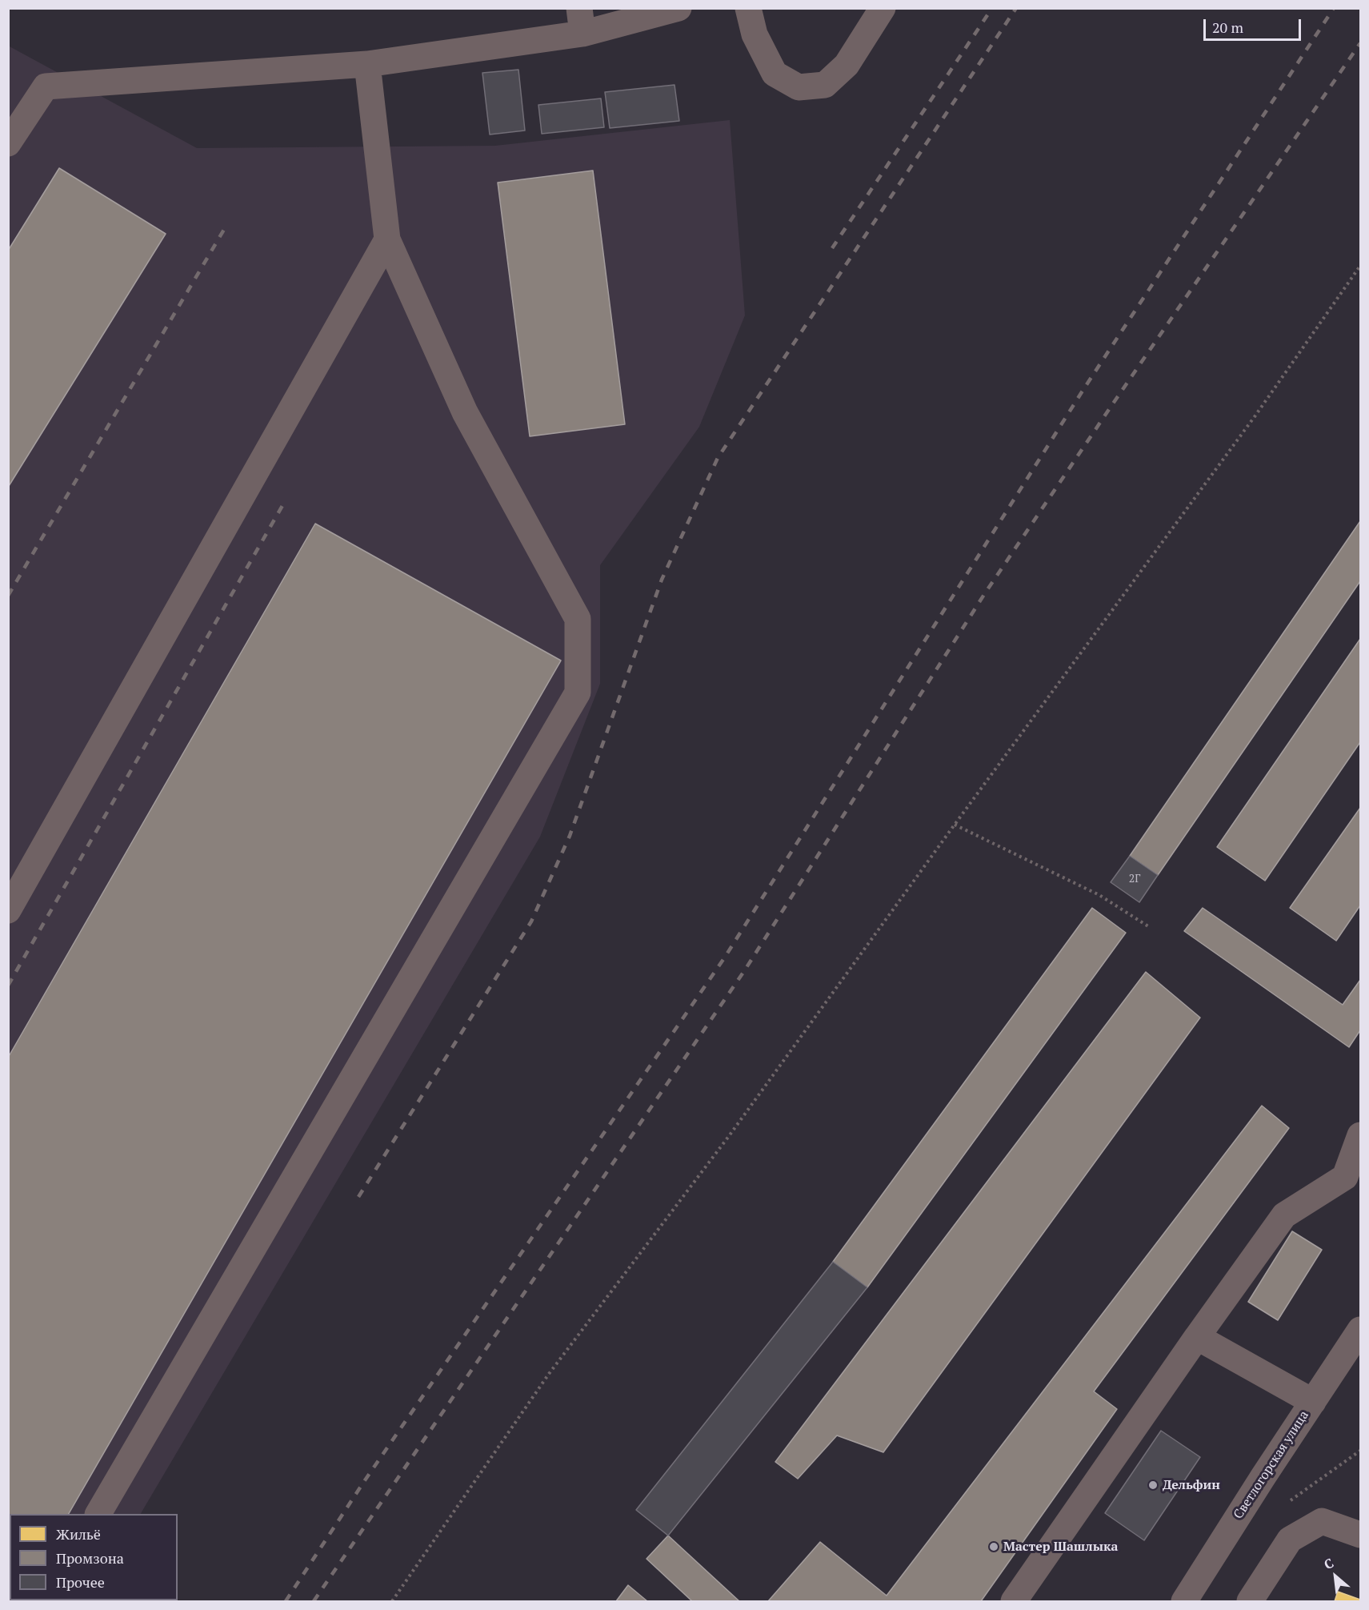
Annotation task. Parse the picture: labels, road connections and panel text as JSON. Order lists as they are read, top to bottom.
{
  "streets": {
    "street": ["Светлогорская улица"]
  },
  "places": ["Дельфин", "Мастер Шашлыка"],
  "house_numbers": ["2Г"],
  "legend": ["Жильё", "Промзона", "Прочее"],
  "scale_bar": "20 m",
  "north": "top left"
}
